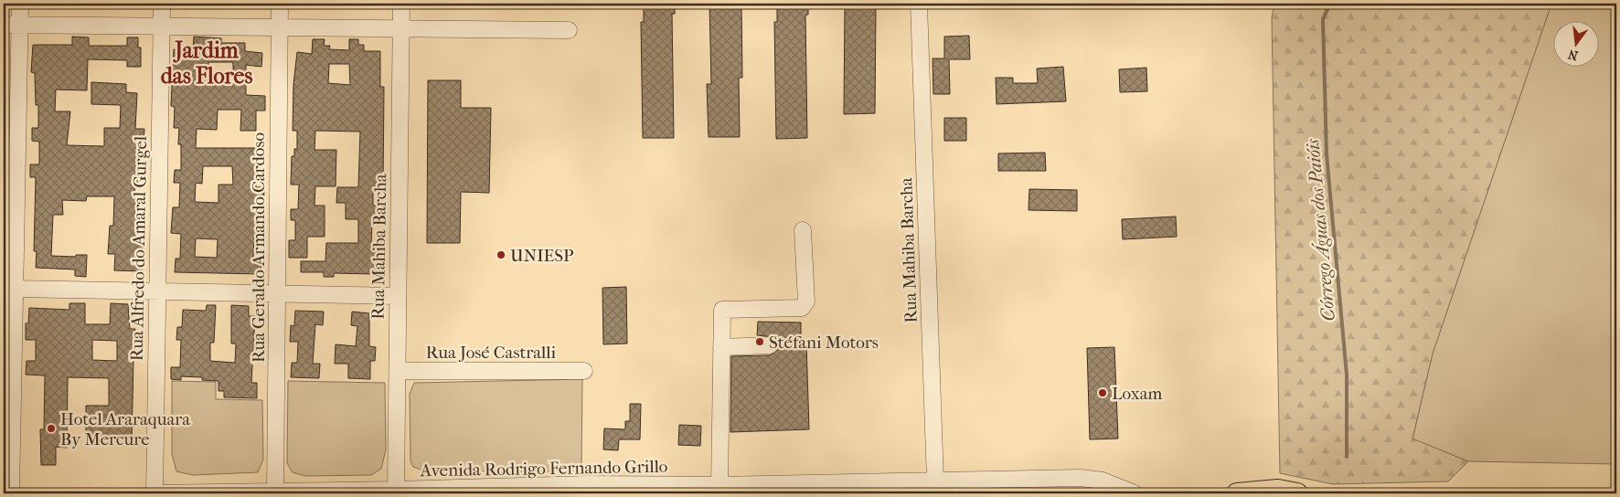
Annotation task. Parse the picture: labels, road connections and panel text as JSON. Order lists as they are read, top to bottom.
{
  "streets": {
    "street": [
      "Rua Mahiba Barcha",
      "Rua Geraldo Armando Cardoso",
      "Rua Alfredo do Amaral Gurgel",
      "Rua José Castralli",
      "Avenida Rodrigo Fernando Grillo"
    ]
  },
  "crossings": [
    ["Rua Mahiba Barcha", "Rua José Castralli"],
    ["Rua Mahiba Barcha", "Avenida Rodrigo Fernando Grillo"],
    ["Rua Geraldo Armando Cardoso", "Avenida Rodrigo Fernando Grillo"],
    ["Rua Alfredo do Amaral Gurgel", "Avenida Rodrigo Fernando Grillo"]
  ],
  "districts": ["Jardim das Flores"],
  "water": ["Córrego Águas dos Paióis"],
  "places": [
    "UNIESP",
    "Stéfani Motors",
    "Loxam",
    "Hotel Araraquara By Mercure"
  ],
  "north": "bottom"
}
